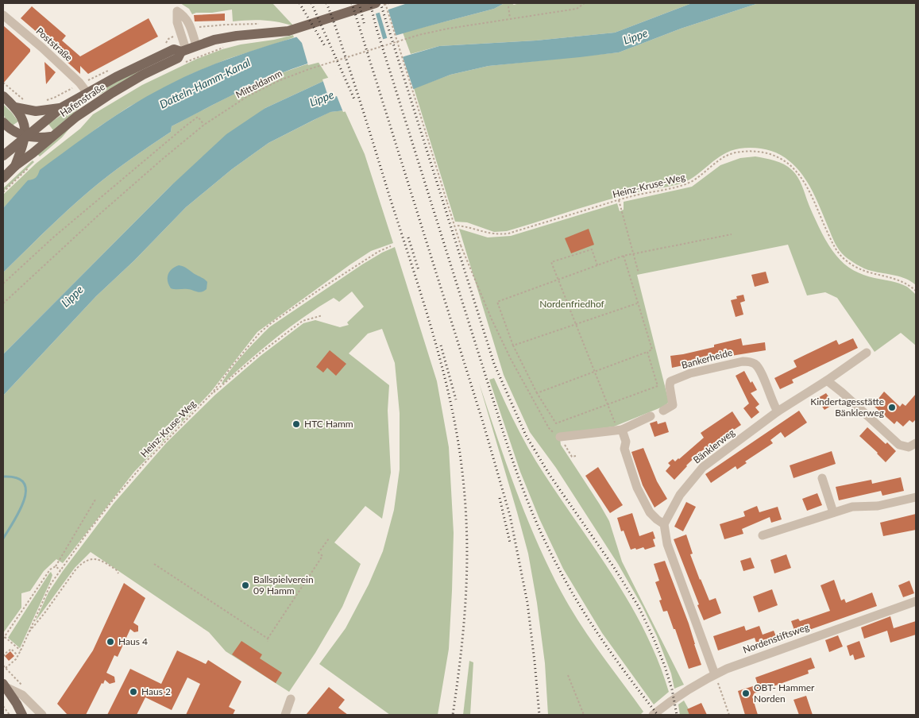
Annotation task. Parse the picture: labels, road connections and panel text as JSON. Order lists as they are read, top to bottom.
{
  "streets": {
    "main road": ["Hafenstraße"],
    "street": [
      "Poststraße",
      "Bankerheide",
      "Bänklerweg",
      "Nordenstiftsweg"
    ],
    "path": ["Mitteldamm", "Heinz-Kruse-Weg"]
  },
  "crossings": [
    ["Poststraße", "Hafenstraße"],
    ["Bankerheide", "Bänklerweg"]
  ],
  "water": ["Lippe", "Datteln-Hamm-Kanal"],
  "parks": ["Nordenfriedhof"],
  "places": [
    "Kindertagesstätte Bänklerweg",
    "HTC Hamm",
    "Ballspielverein 09 Hamm",
    "Haus 4",
    "Haus 2",
    "OBT- Hammer Norden"
  ]
}
